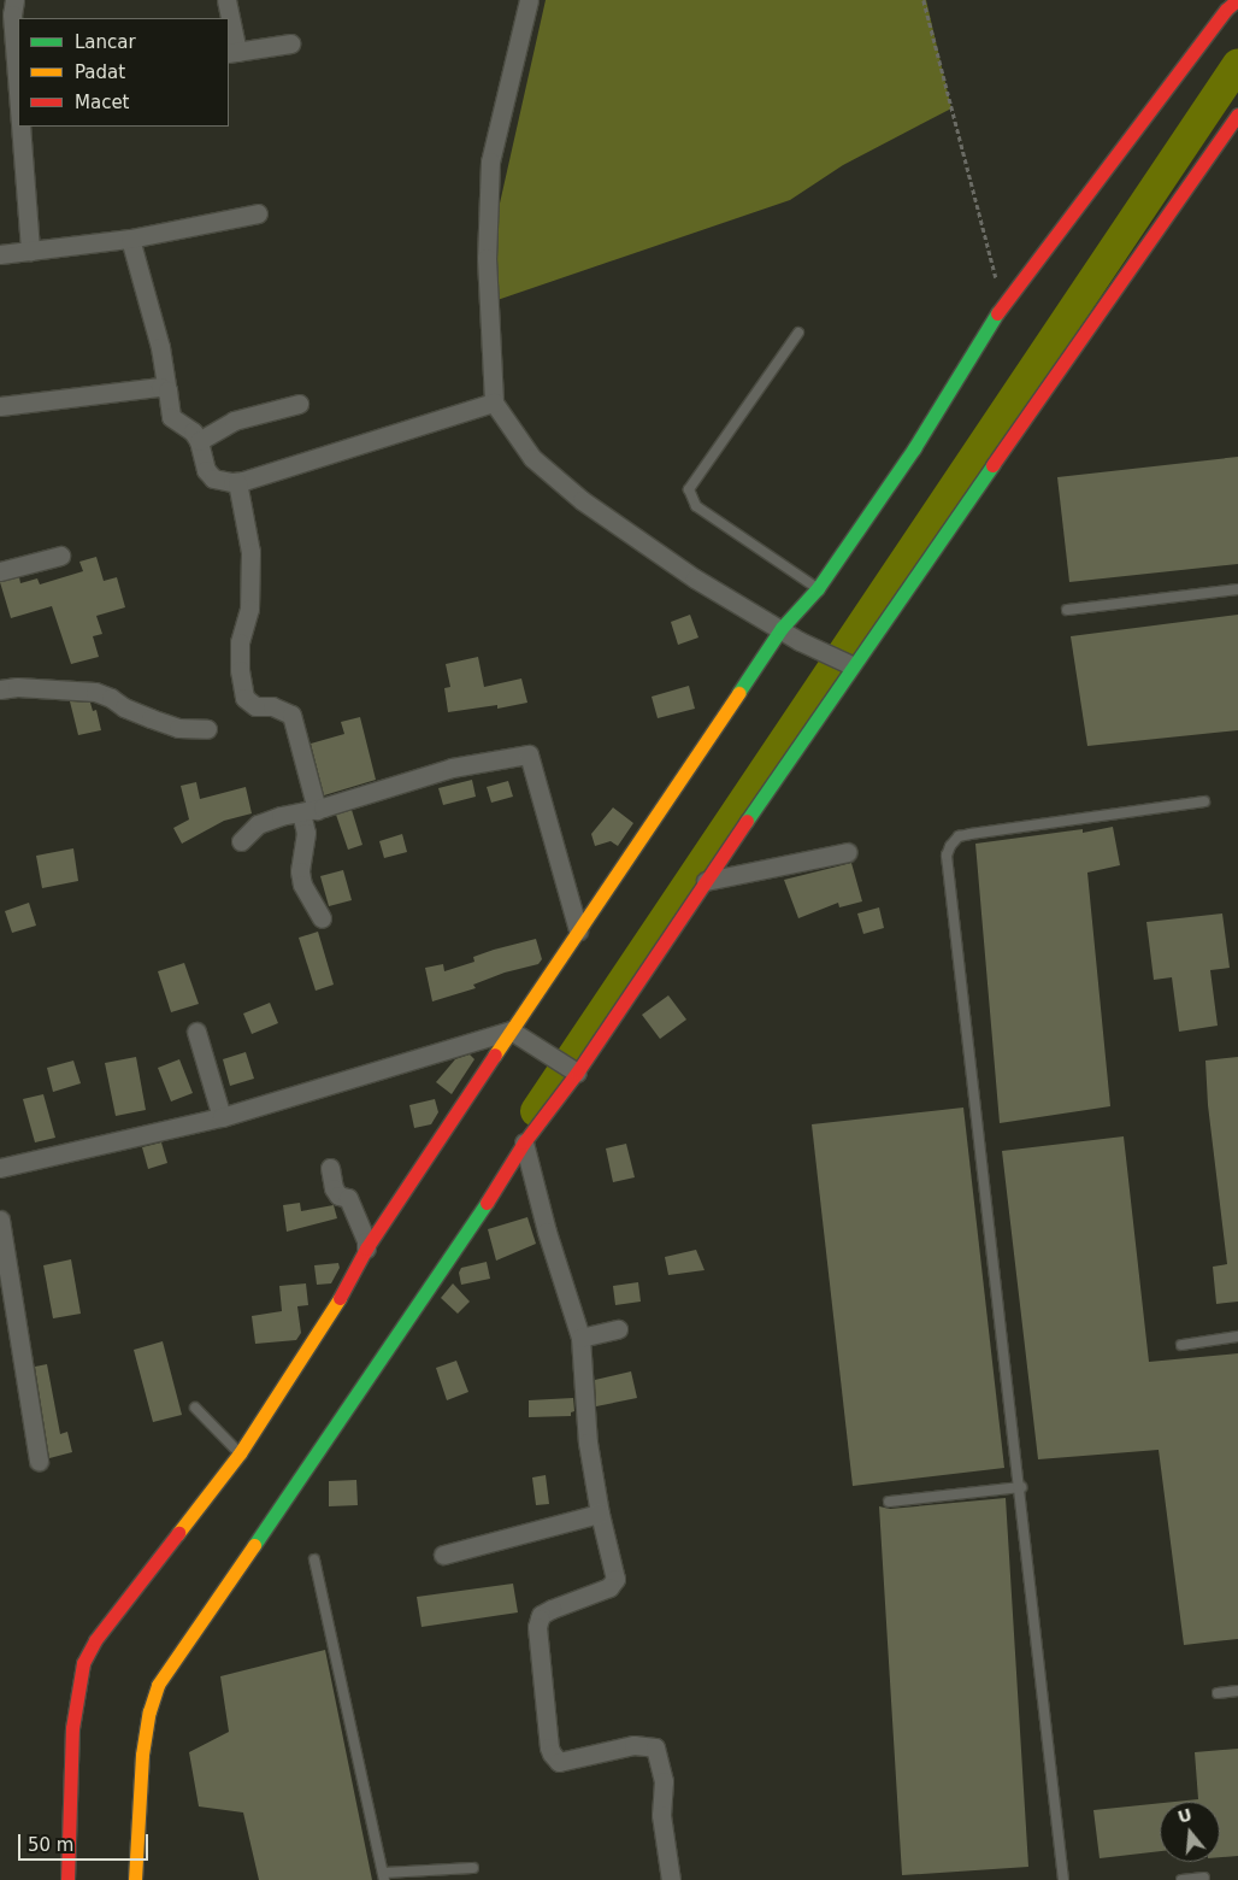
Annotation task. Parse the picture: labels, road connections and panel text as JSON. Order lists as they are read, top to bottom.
{
  "legend": ["Lancar", "Padat", "Macet"],
  "scale_bar": "50 m",
  "north": "top"
}
